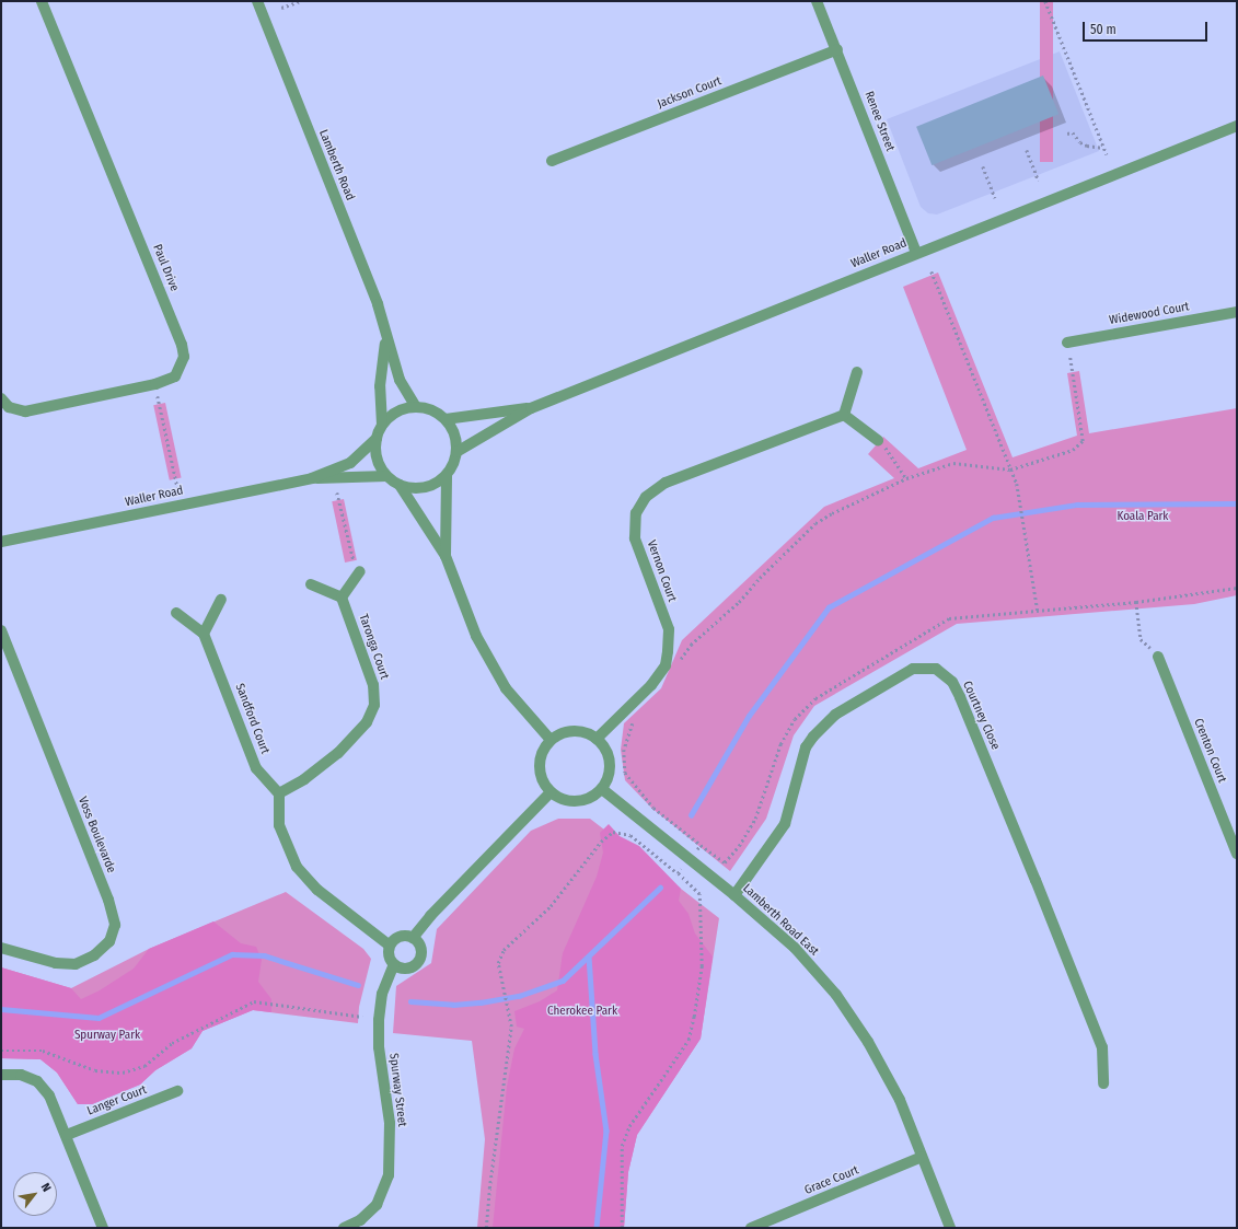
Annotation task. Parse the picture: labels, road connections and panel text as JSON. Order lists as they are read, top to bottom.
{
  "streets": {
    "street": [
      "Jackson Court",
      "Renee Street",
      "Lamberth Road",
      "Waller Road",
      "Paul Drive",
      "Widewood Court",
      "Vernon Court",
      "Taronga Court",
      "Courtney Close",
      "Sandford Court",
      "Crenton Court",
      "Voss Boulevarde",
      "Lamberth Road East",
      "Spurway Street",
      "Langer Court",
      "Grace Court"
    ]
  },
  "crossings": [
    ["Jackson Court", "Renee Street"],
    ["Renee Street", "Waller Road"],
    ["Lamberth Road", "Waller Road"],
    ["Vernon Court", "Lamberth Road East"],
    ["Taronga Court", "Sandford Court"],
    ["Courtney Close", "Lamberth Road East"],
    ["Lamberth Road East", "Grace Court"]
  ],
  "parks": ["Koala Park", "Cherokee Park", "Spurway Park"],
  "scale_bar": "50 m",
  "north": "top right"
}
